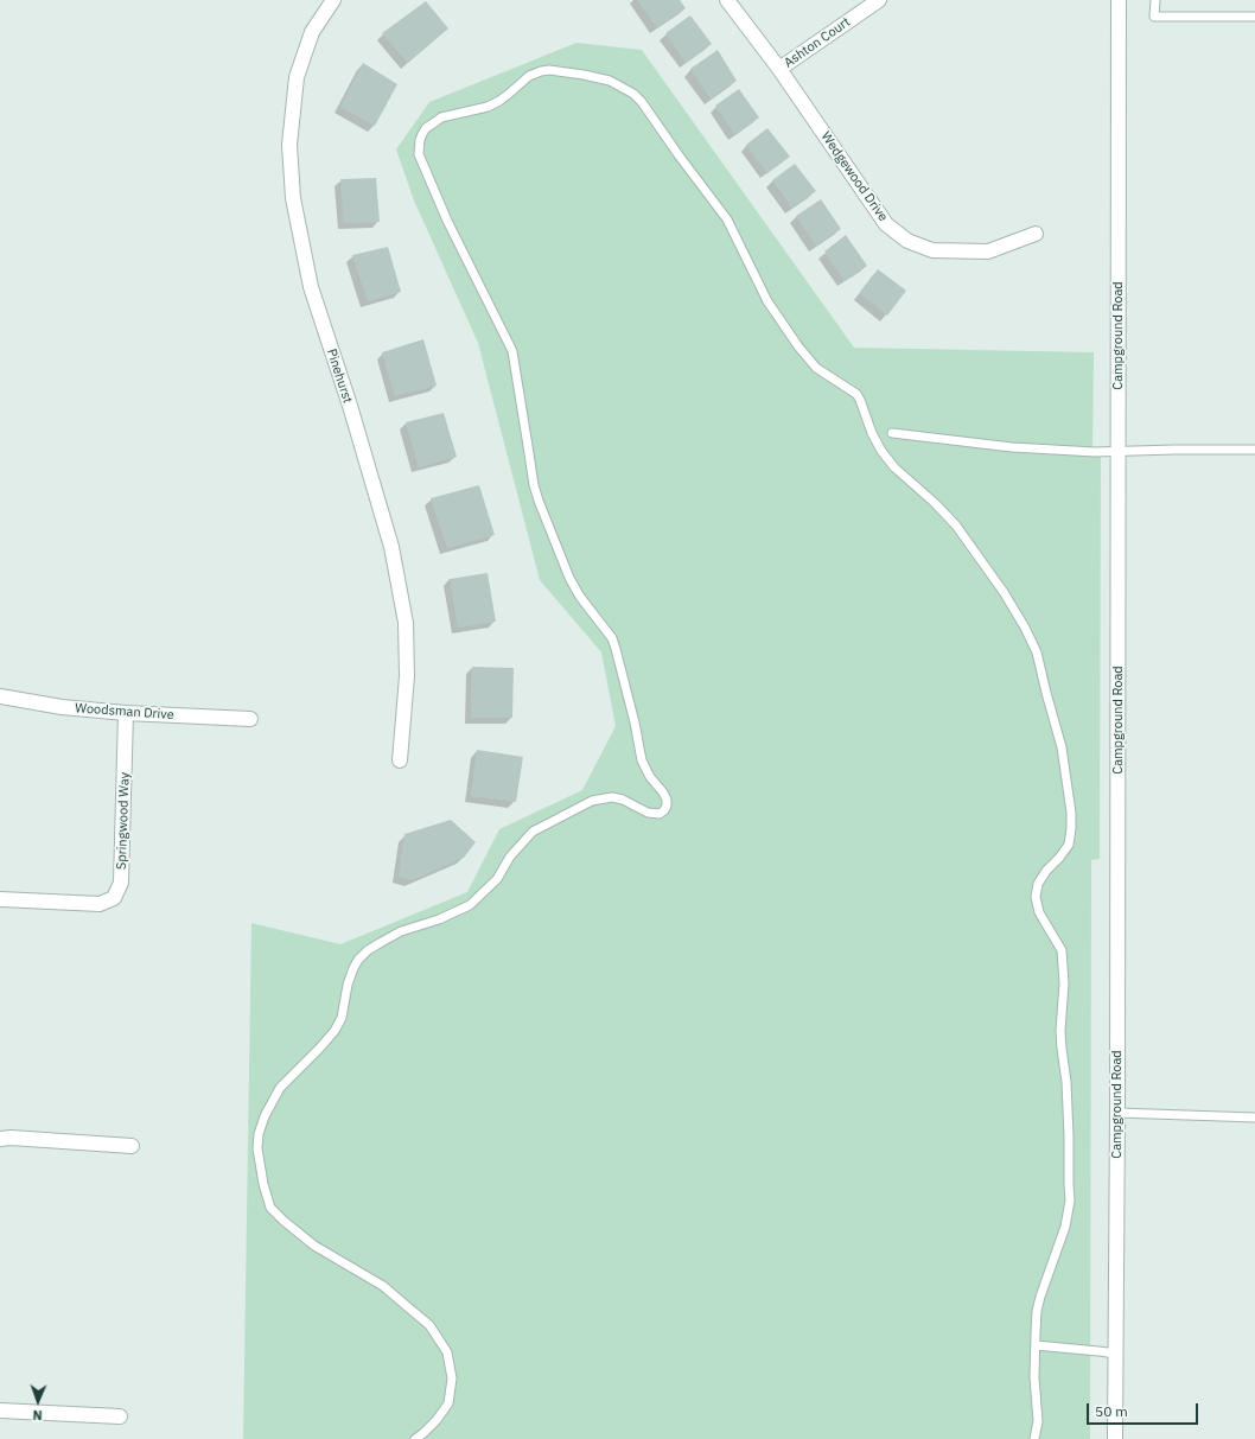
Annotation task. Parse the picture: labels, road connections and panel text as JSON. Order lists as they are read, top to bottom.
{
  "streets": {
    "street": [
      "Ashton Court",
      "Wedgewood Drive",
      "Campground Road",
      "Pinehurst",
      "Woodsman Drive",
      "Springwood Way"
    ]
  },
  "crossings": [
    ["Ashton Court", "Wedgewood Drive"],
    ["Woodsman Drive", "Springwood Way"]
  ],
  "scale_bar": "50 m",
  "north": "bottom"
}
